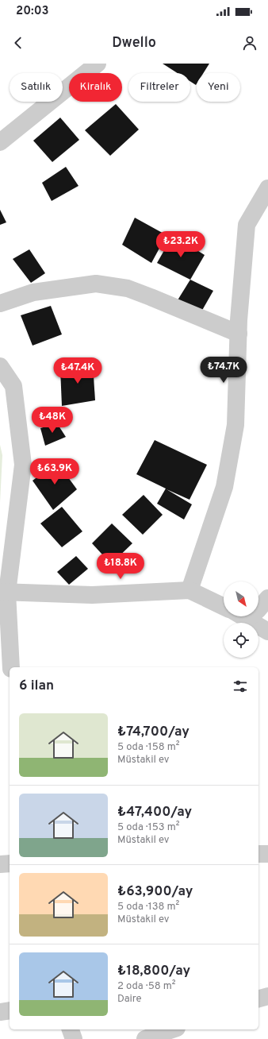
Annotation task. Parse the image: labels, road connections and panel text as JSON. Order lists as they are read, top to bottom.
{
  "north": "bottom right",
  "page": {
    "status": "20:03",
    "header": "Dwello",
    "chip": [
      "Satılık",
      "Kiralık",
      "Filtreler",
      "Yeni"
    ],
    "price": [
      "₺23.2K",
      "₺74.7K",
      "₺47.4K",
      "₺48K",
      "₺63.9K",
      "₺18.8K"
    ],
    "heading": "6 ilan",
    "list": [
      {
        "name": "₺74,700/ay",
        "note": "5 oda · 158 m² · Müstakil ev"
      },
      {
        "name": "₺47,400/ay",
        "note": "5 oda · 153 m² · Müstakil ev"
      },
      {
        "name": "₺63,900/ay",
        "note": "5 oda · 138 m² · Müstakil ev"
      },
      {
        "name": "₺18,800/ay",
        "note": "2 oda · 58 m² · Daire"
      }
    ]
  }
}
